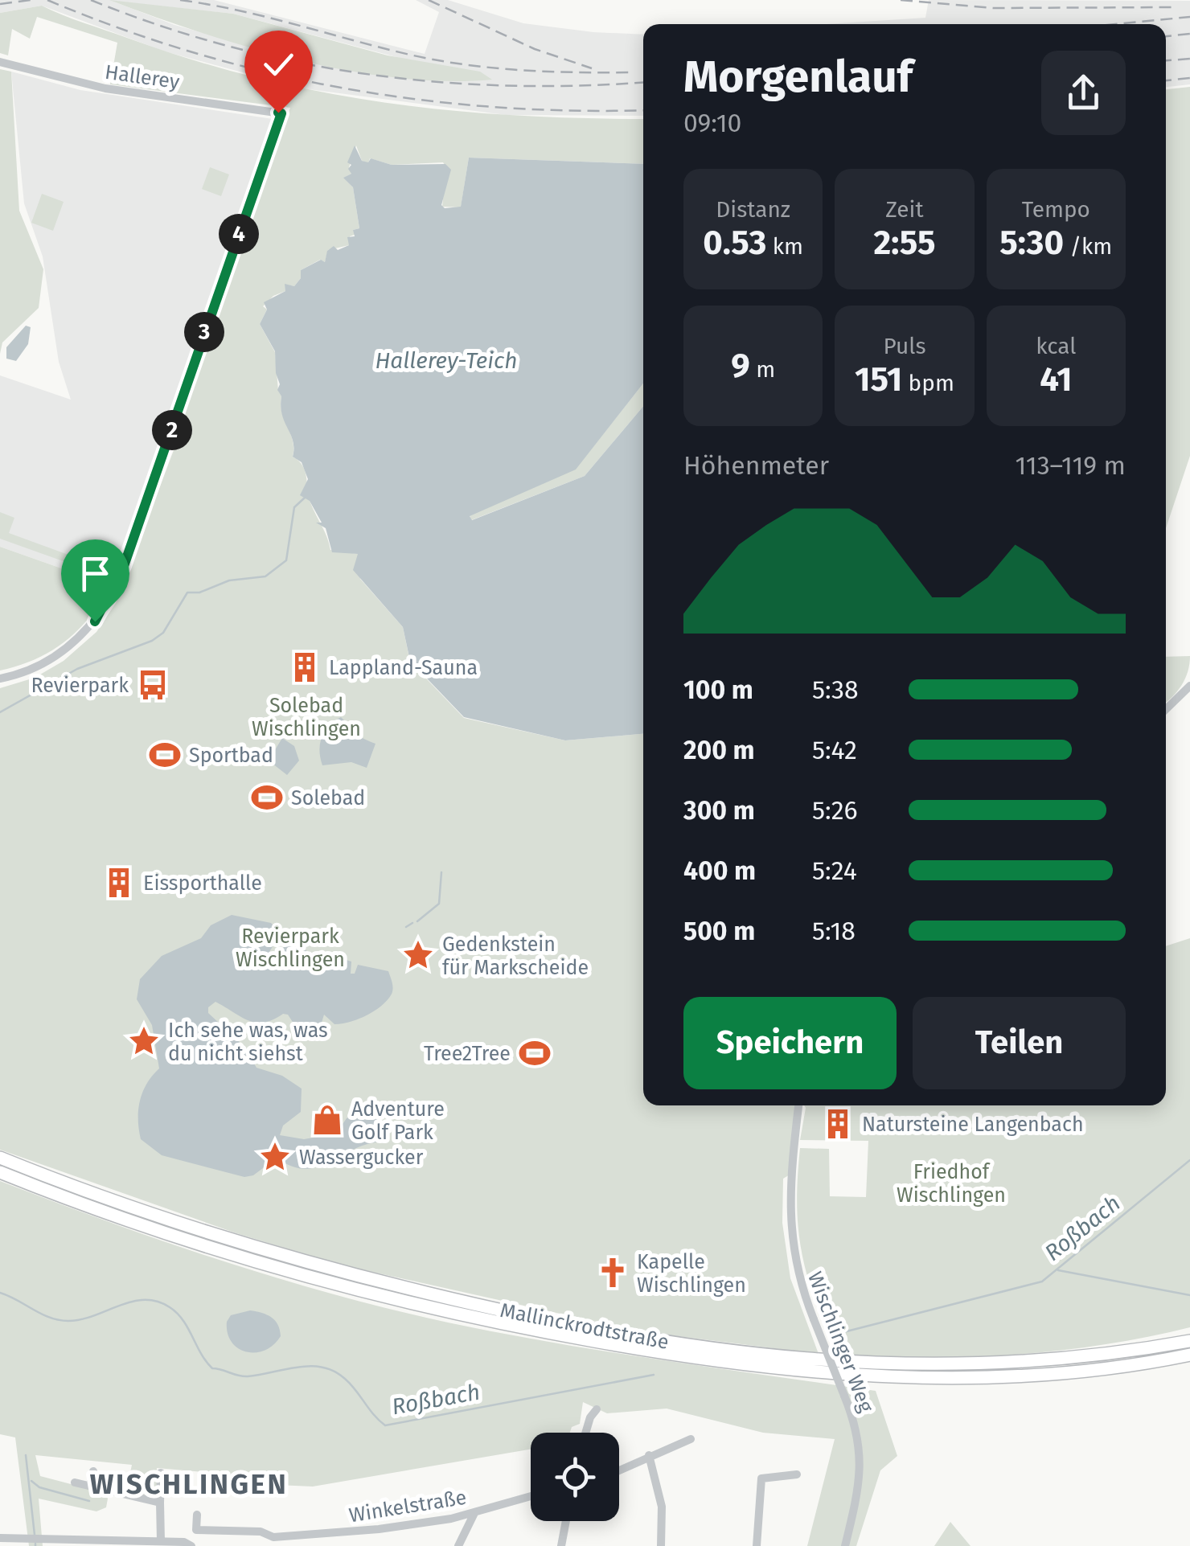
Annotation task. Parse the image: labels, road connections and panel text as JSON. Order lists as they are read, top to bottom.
{
  "streets": {
    "highway": ["Mallinckrodtstraße"],
    "street": ["Hallerey", "Wischlinger Weg", "Winkelstraße"]
  },
  "districts": ["WISCHLINGEN"],
  "water": ["Hallerey-Teich", "Roßbach"],
  "parks": ["Solebad Wischlingen", "Revierpark Wischlingen", "Friedhof Wischlingen"],
  "places": {
    "building": ["Lappland-Sauna", "Eissporthalle", "Natursteine Langenbach"],
    "bus stop": ["Revierpark"],
    "sports": ["Sportbad", "Solebad", "Tree2Tree"],
    "place": ["Gedenkstein für Markscheide", "Ich sehe was, was du nicht siehst", "Wassergucker"],
    "shop": ["Adventure Golf Park"],
    "church": ["Kapelle Wischlingen"]
  },
  "page": {
    "heading": ["Morgenlauf", "09:10"],
    "stats": [
      ["Distanz", "0.53 km"],
      ["Zeit", "2:55"],
      ["Tempo", "5:30 /km"],
      ["9 m"],
      ["Puls", "151 bpm"],
      ["kcal", "41"]
    ],
    "pins": ["4", "3", "2"],
    "chart": ["Höhenmeter", "113–119 m"],
    "list": [
      {
        "name": "100 m",
        "note": "5:38"
      },
      {
        "name": "200 m",
        "note": "5:42"
      },
      {
        "name": "300 m",
        "note": "5:26"
      },
      {
        "name": "400 m",
        "note": "5:24"
      },
      {
        "name": "500 m",
        "note": "5:18"
      }
    ],
    "buttons": ["Speichern", "Teilen"]
  }
}
